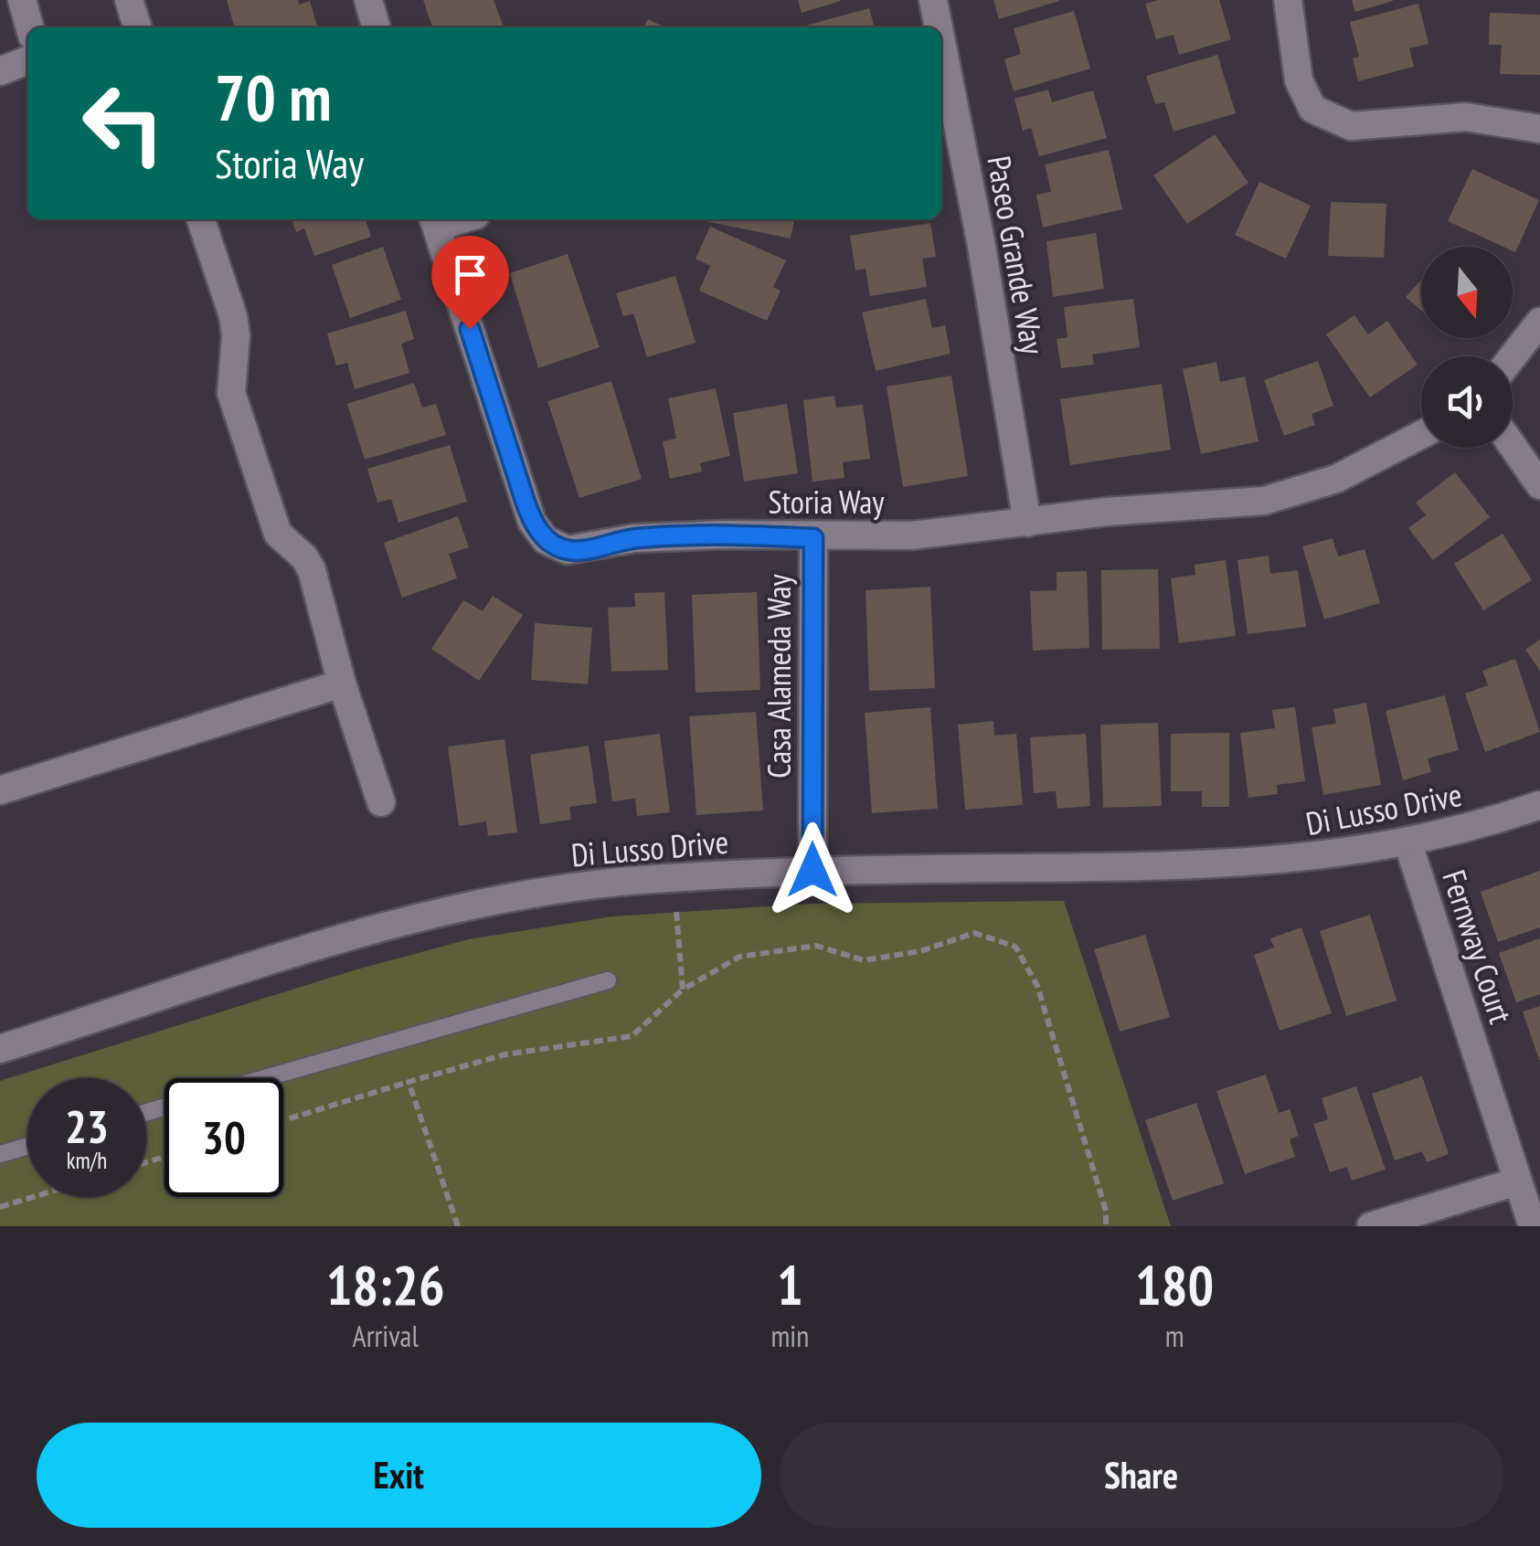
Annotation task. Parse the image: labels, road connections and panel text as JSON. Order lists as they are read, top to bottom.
{
  "streets": {
    "street": [
      "Paseo Grande Way",
      "Storia Way",
      "Casa Alameda Way",
      "Di Lusso Drive",
      "Fernway Court"
    ]
  },
  "crossings": [
    ["Paseo Grande Way", "Storia Way"],
    ["Storia Way", "Casa Alameda Way"],
    ["Casa Alameda Way", "Di Lusso Drive"],
    ["Di Lusso Drive", "Fernway Court"]
  ],
  "north": "bottom",
  "page": {
    "turn": ["70 m", "Storia Way"],
    "speed": "23 km/h",
    "limit": "30",
    "eta": [
      "18:26",
      "Arrival",
      "1",
      "min",
      "180",
      "m"
    ],
    "buttons": ["Exit", "Share"]
  }
}
